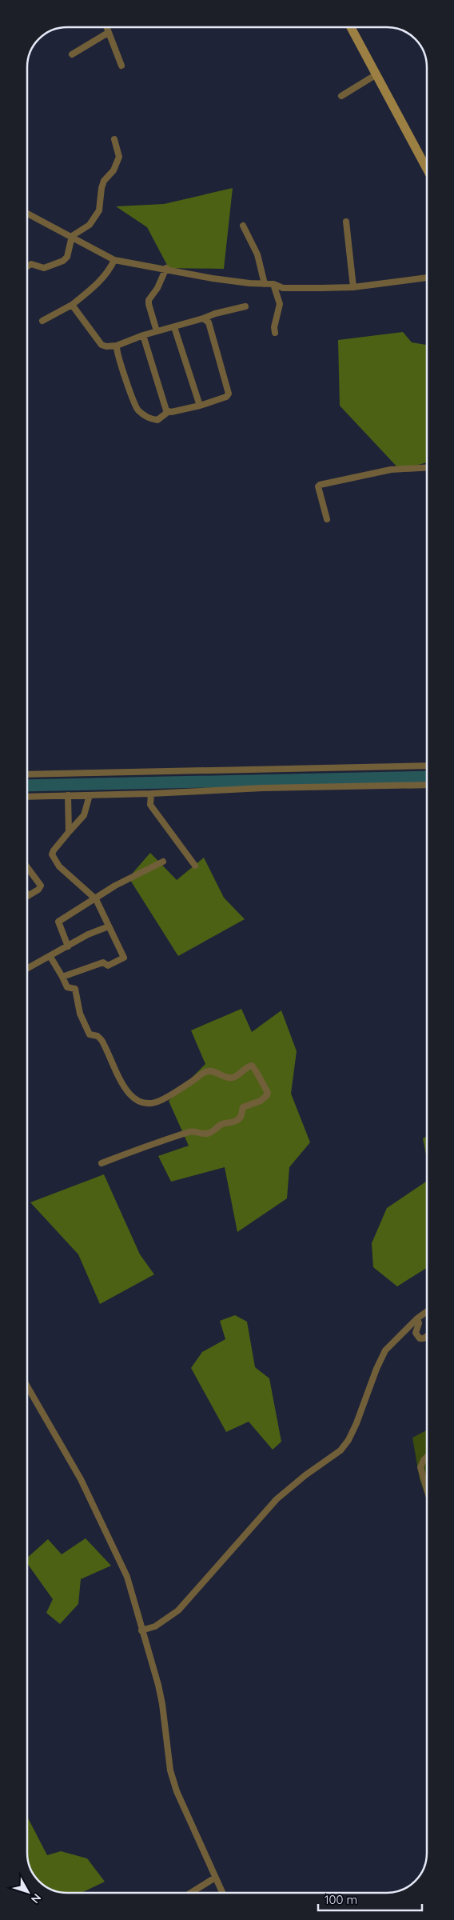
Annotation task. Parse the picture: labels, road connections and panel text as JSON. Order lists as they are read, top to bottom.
{
  "scale_bar": "100 m",
  "north": "bottom right"
}
